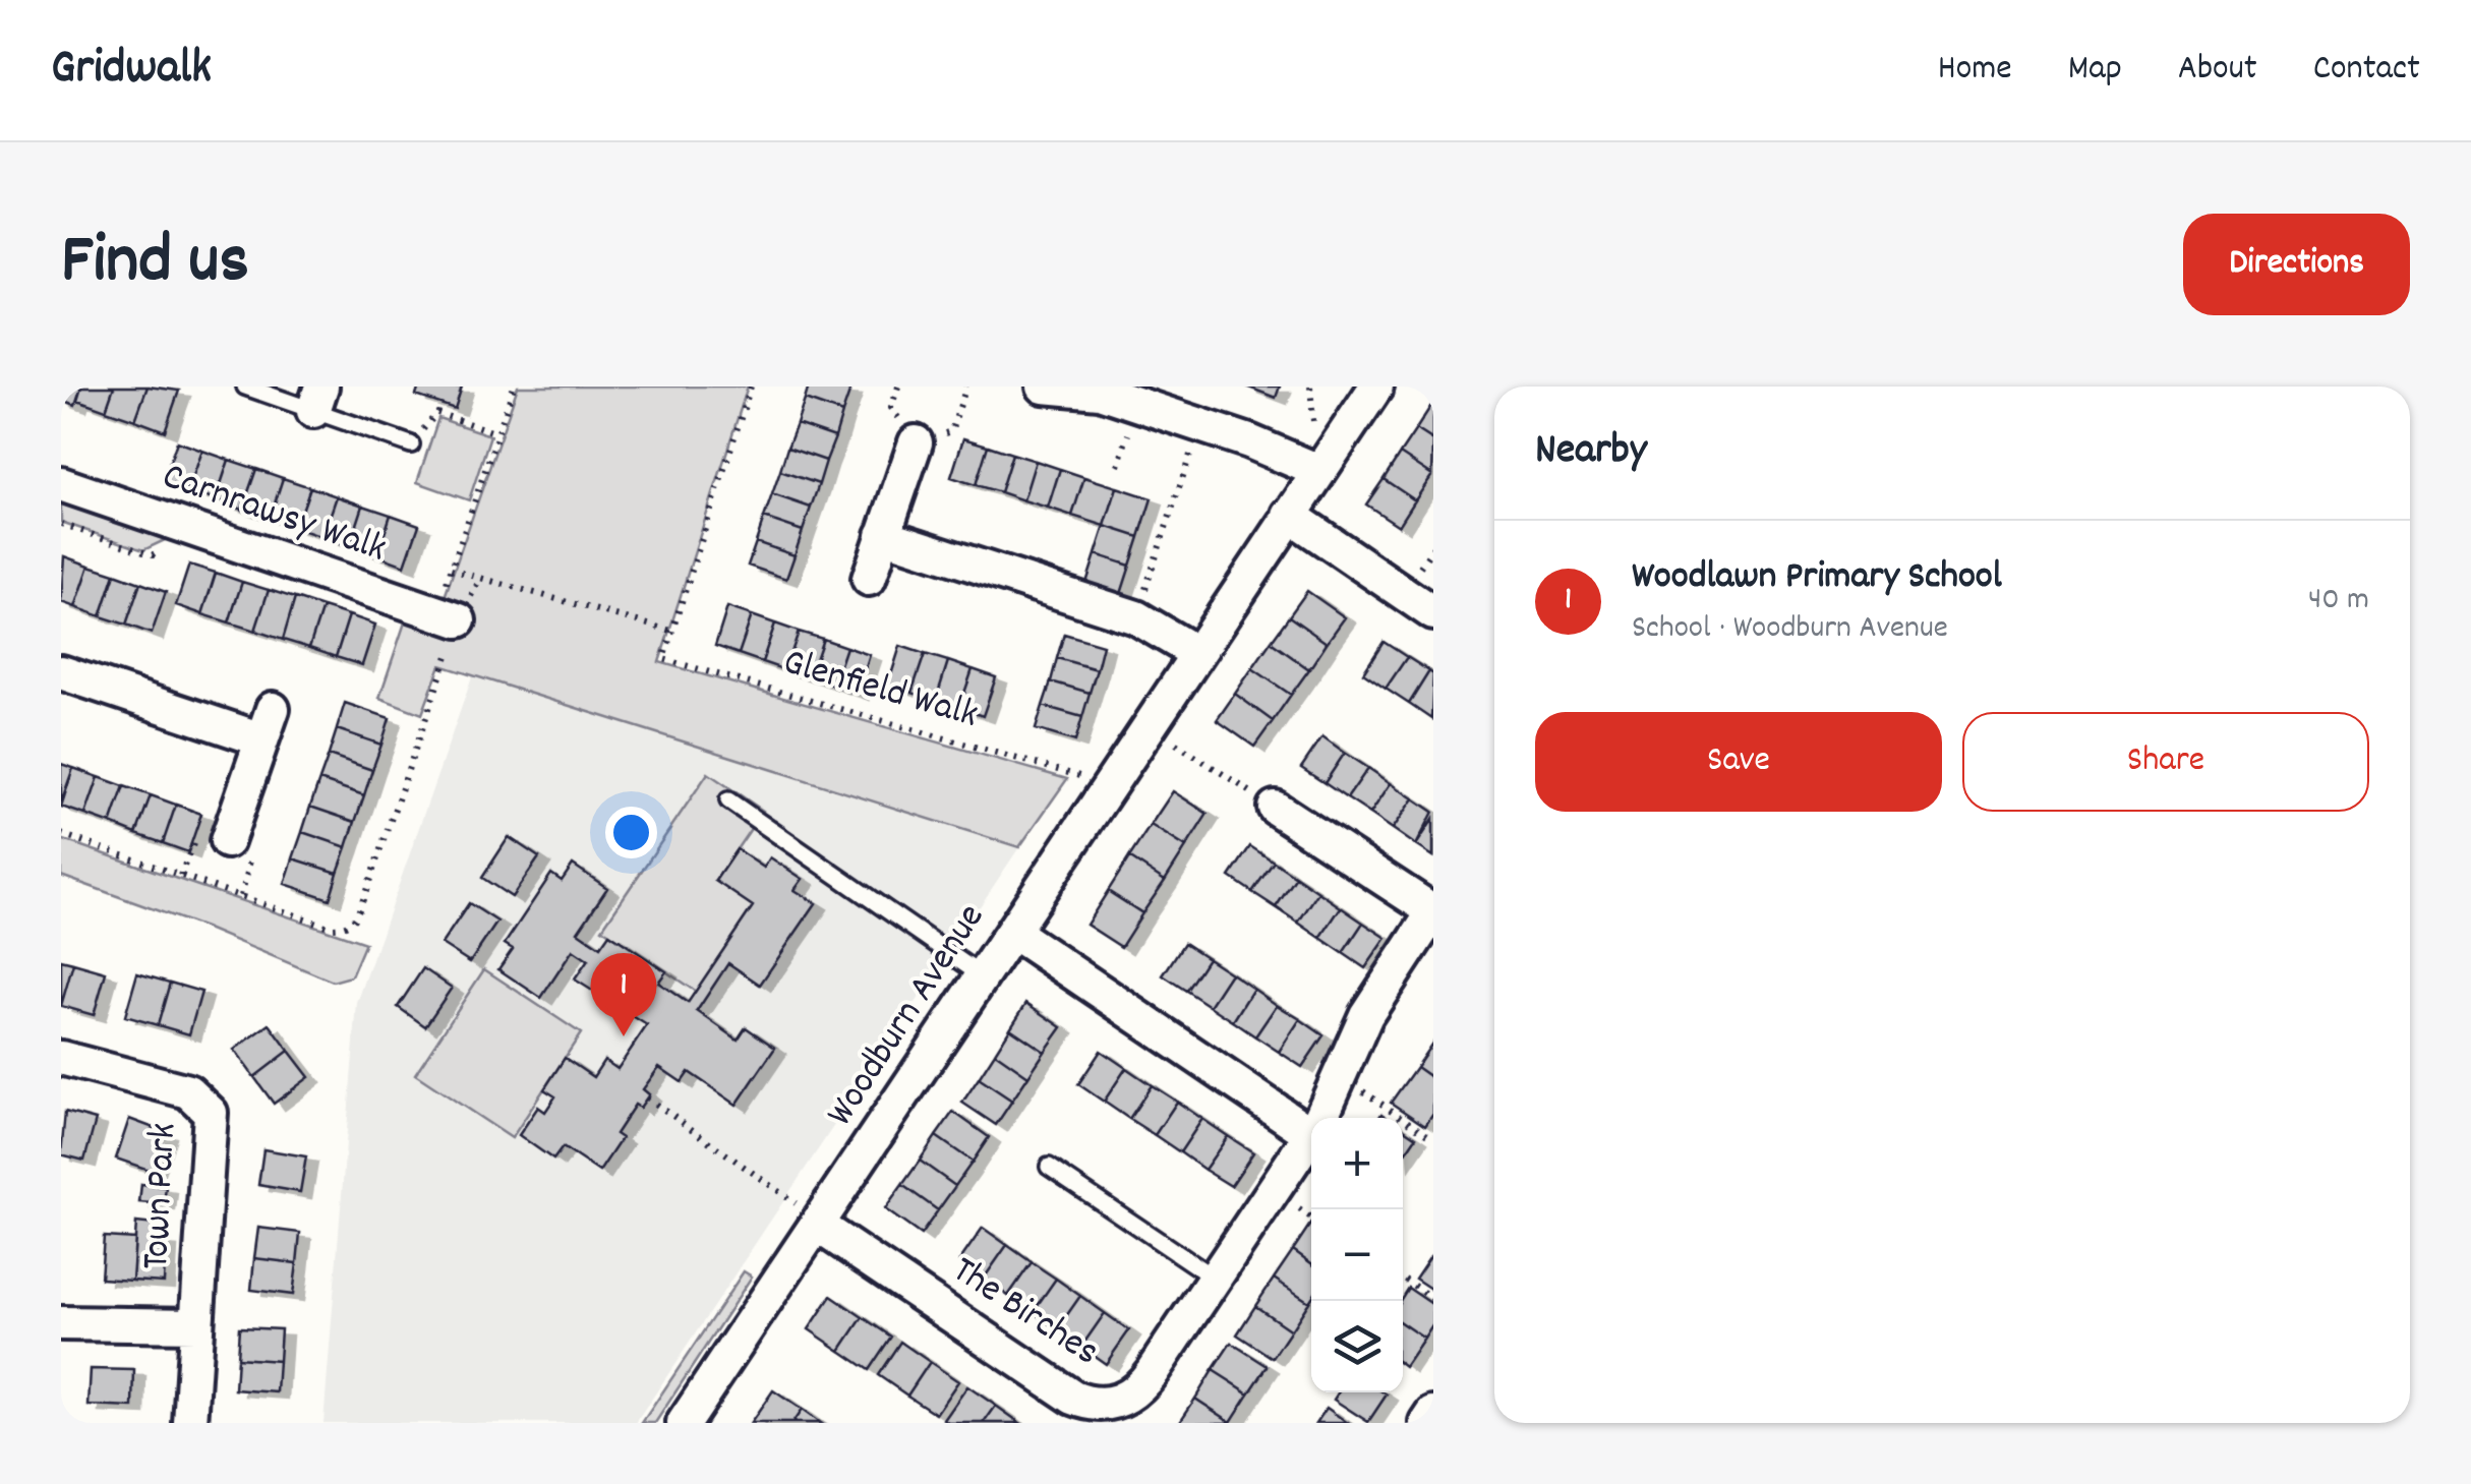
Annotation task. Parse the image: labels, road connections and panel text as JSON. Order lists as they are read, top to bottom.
{
  "streets": {
    "street": [
      "Carnrawsy Walk",
      "Woodburn Avenue",
      "Town Park",
      "The Birches"
    ],
    "path": ["Glenfield Walk"]
  },
  "crossings": [
    ["Glenfield Walk", "Woodburn Avenue"],
    ["Woodburn Avenue", "The Birches"]
  ],
  "page": {
    "header": "Gridwalk",
    "nav": [
      "Home",
      "Map",
      "About",
      "Contact"
    ],
    "title": "Find us",
    "buttons": [
      "Directions",
      ["Save", "Share"]
    ],
    "heading": "Nearby",
    "list": [
      {
        "mark": "1",
        "name": "Woodlawn Primary School",
        "note": "School · Woodburn Avenue",
        "value": "40 m"
      }
    ],
    "pins": "1",
    "map_buttons": ["+", "−"]
  }
}
